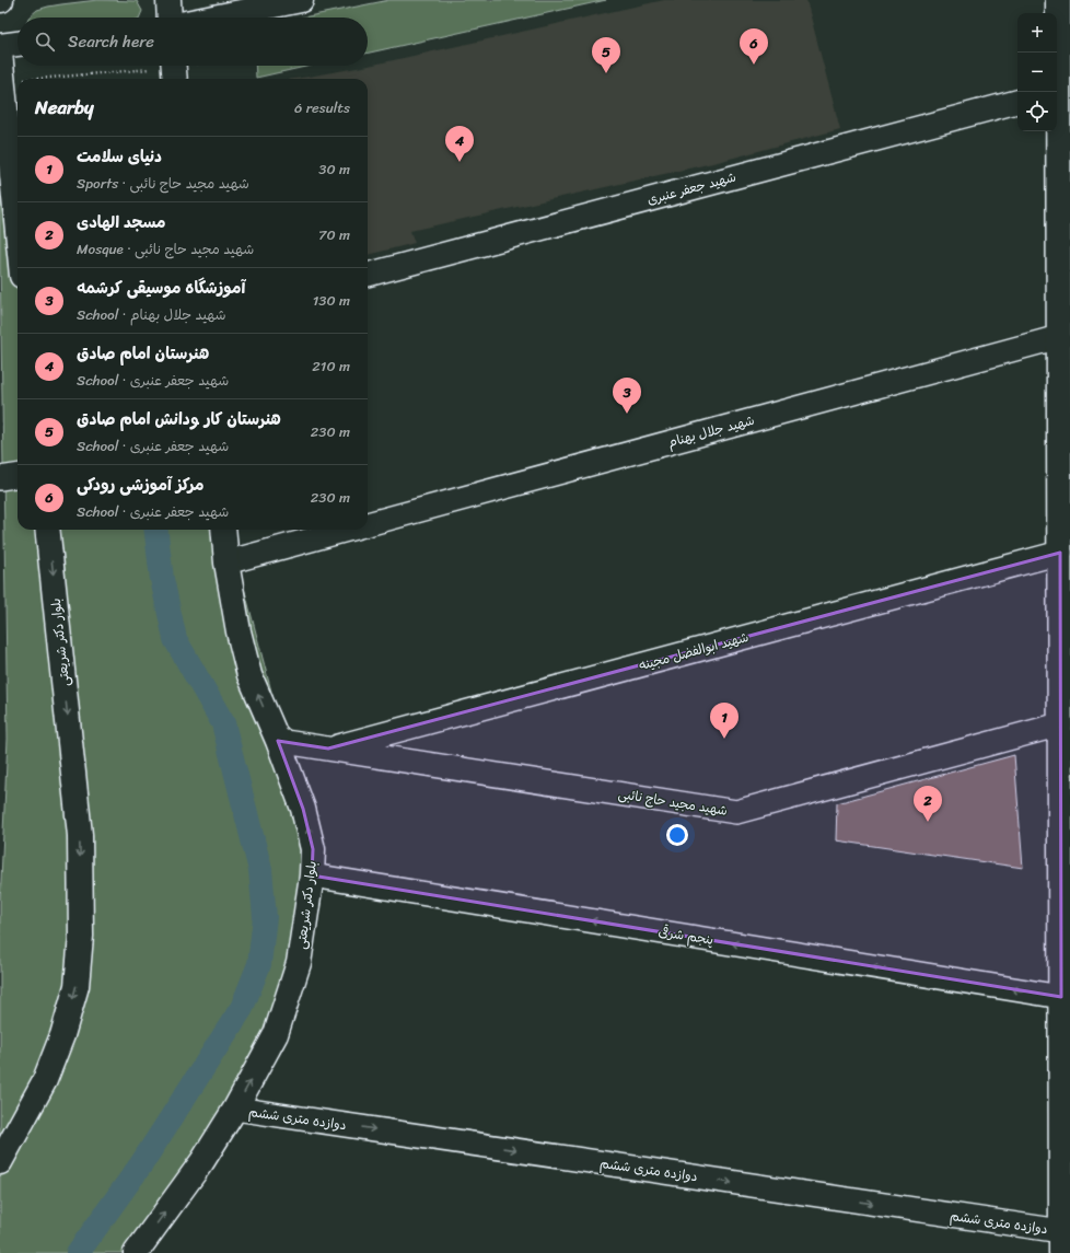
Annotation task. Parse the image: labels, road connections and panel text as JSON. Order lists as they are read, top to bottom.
{
  "streets": {
    "main road": ["بلوار دکتر شریعتی"],
    "street": [
      "شهید جعفر عنبری",
      "شهید جلال بهنام",
      "شهید ابوالفضل مجینه",
      "شهید مجید حاج نائبی",
      "پنجم شرقی",
      "دوازده متری ششم"
    ]
  },
  "crossings": [
    ["شهید جلال بهنام", "بلوار دکتر شریعتی"],
    ["بلوار دکتر شریعتی", "شهید مجید حاج نائبی"],
    ["بلوار دکتر شریعتی", "پنجم شرقی"],
    ["بلوار دکتر شریعتی", "دوازده متری ششم"],
    ["شهید ابوالفضل مجینه", "شهید مجید حاج نائبی"]
  ],
  "one_way": ["پنجم شرقی", "دوازده متری ششم"],
  "page": {
    "map_buttons": ["+", "−"],
    "search": "Search here",
    "pins": [
      "6",
      "5",
      "4",
      "3",
      "1",
      "2"
    ],
    "heading": ["Nearby", "6 results"],
    "list": [
      {
        "mark": "1",
        "name": "دنیای سلامت",
        "note": "Sports · شهید مجید حاج نائبی",
        "value": "30 m"
      },
      {
        "mark": "2",
        "name": "مسجد الهادی",
        "note": "Mosque · شهید مجید حاج نائبی",
        "value": "70 m"
      },
      {
        "mark": "3",
        "name": "آموزشگاه موسیقی کرشمه",
        "note": "School · شهید جلال بهنام",
        "value": "130 m"
      },
      {
        "mark": "4",
        "name": "هنرستان امام صادق",
        "note": "School · شهید جعفر عنبری",
        "value": "210 m"
      },
      {
        "mark": "5",
        "name": "هنرستان کار ودانش امام صادق",
        "note": "School · شهید جعفر عنبری",
        "value": "230 m"
      },
      {
        "mark": "6",
        "name": "مرکز آموزشی رودکی",
        "note": "School · شهید جعفر عنبری",
        "value": "230 m"
      }
    ]
  }
}
